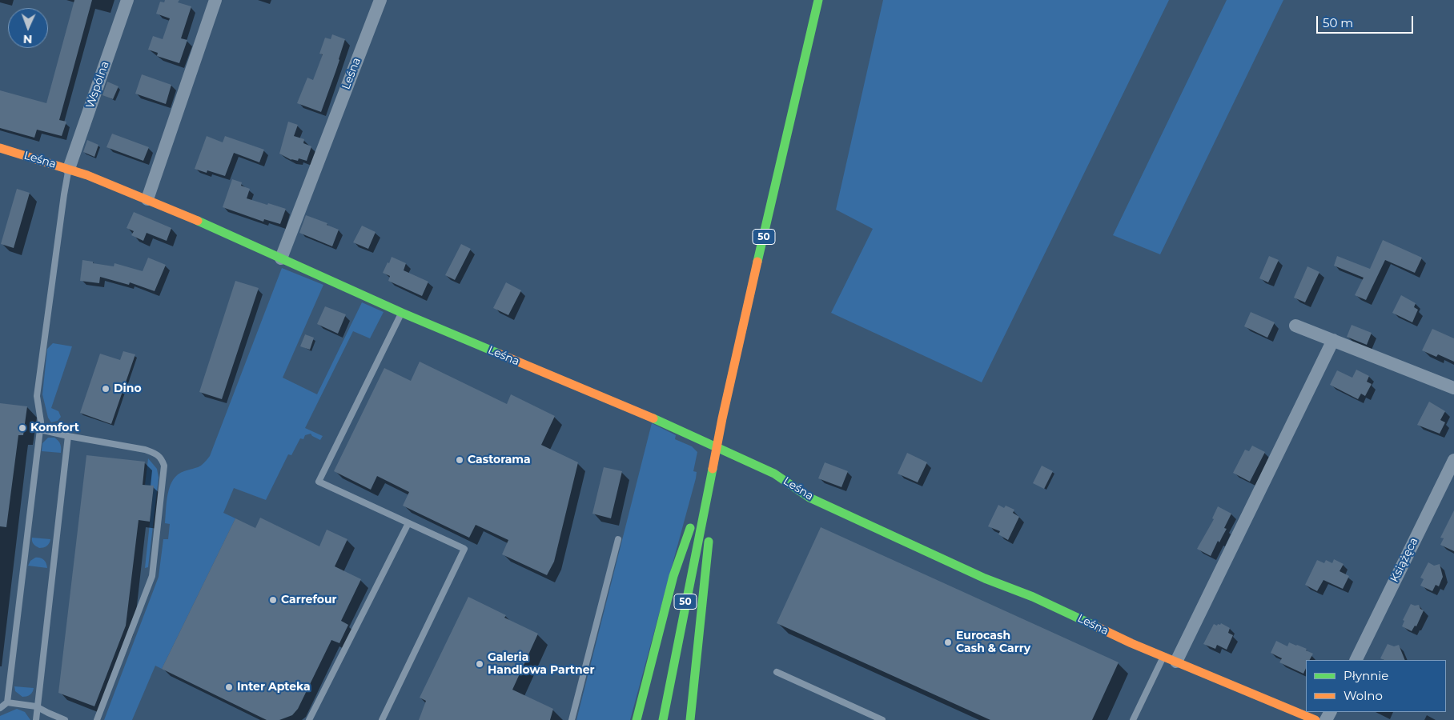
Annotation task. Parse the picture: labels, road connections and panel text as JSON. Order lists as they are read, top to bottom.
{
  "streets": {
    "street": [
      "Leśna",
      "Wspólna",
      "50",
      "Książęca"
    ]
  },
  "crossings": [
    ["Leśna", "Wspólna"]
  ],
  "places": [
    "Dino",
    "Komfort",
    "Castorama",
    "Carrefour",
    "Eurocash Cash & Carry",
    "Galeria Handlowa Partner",
    "Inter Apteka"
  ],
  "legend": ["Płynnie", "Wolno"],
  "scale_bar": "50 m",
  "north": "bottom"
}
